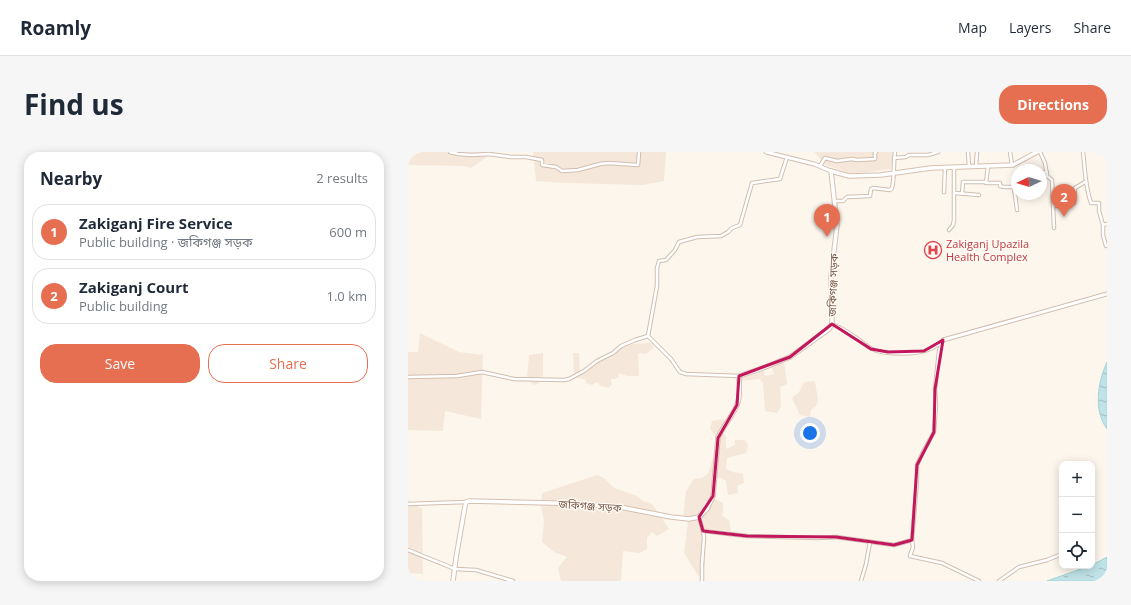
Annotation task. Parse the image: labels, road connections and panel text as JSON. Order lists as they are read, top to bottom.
{
  "streets": {
    "main road": ["জকিগঞ্জ সড়ক"]
  },
  "places": {
    "hospital": ["Zakiganj Upazila Health Complex"]
  },
  "north": "left",
  "page": {
    "header": "Roamly",
    "nav": ["Map", "Layers", "Share"],
    "title": "Find us",
    "buttons": [
      "Directions",
      ["Save", "Share"]
    ],
    "heading": ["Nearby", "2 results"],
    "pins": ["2", "1"],
    "list": [
      {
        "mark": "1",
        "name": "Zakiganj Fire Service",
        "note": "Public building · জকিগঞ্জ সড়ক",
        "value": "600 m"
      },
      {
        "mark": "2",
        "name": "Zakiganj Court",
        "note": "Public building",
        "value": "1.0 km"
      }
    ],
    "map_buttons": ["+", "−"]
  }
}
